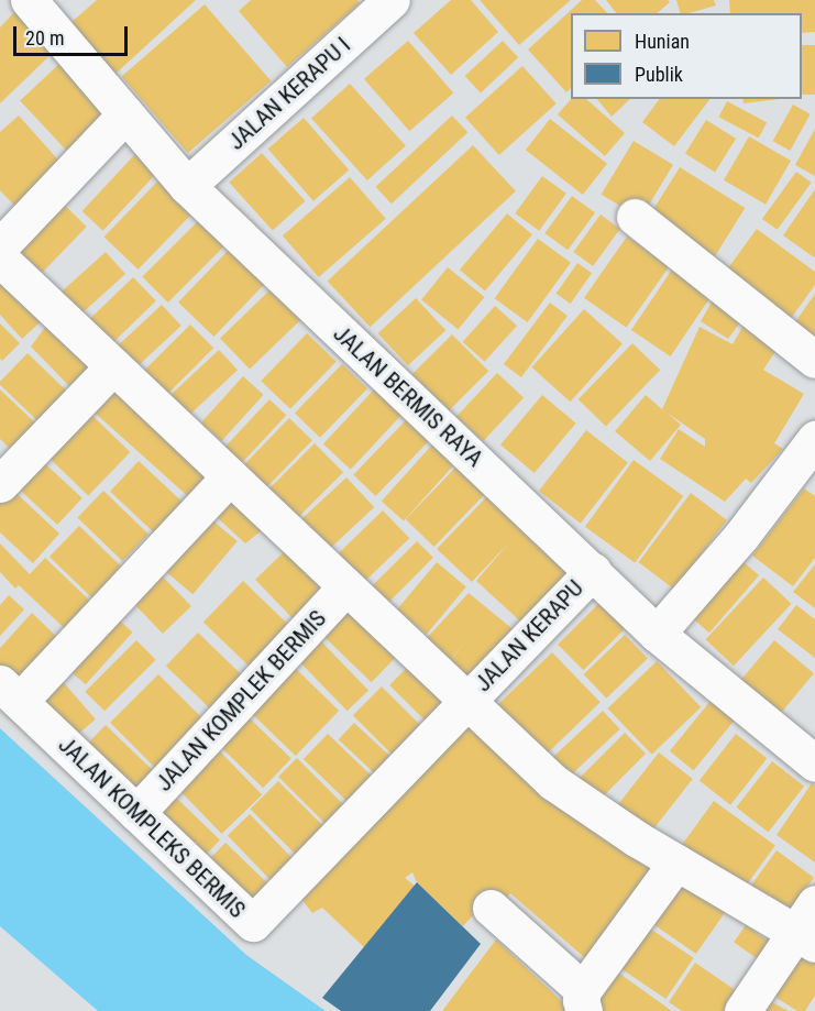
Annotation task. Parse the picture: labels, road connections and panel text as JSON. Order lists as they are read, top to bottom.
{
  "streets": {
    "street": [
      "JALAN KERAPU I",
      "JALAN BERMIS RAYA",
      "JALAN KERAPU",
      "JALAN KOMPLEK BERMIS",
      "JALAN KOMPLEKS BERMIS"
    ]
  },
  "crossings": [
    ["JALAN KERAPU I", "JALAN BERMIS RAYA"],
    ["JALAN BERMIS RAYA", "JALAN KERAPU"],
    ["JALAN KERAPU", "JALAN KOMPLEKS BERMIS"],
    ["JALAN KOMPLEK BERMIS", "JALAN KOMPLEKS BERMIS"]
  ],
  "legend": ["Hunian", "Publik"],
  "scale_bar": "20 m"
}
